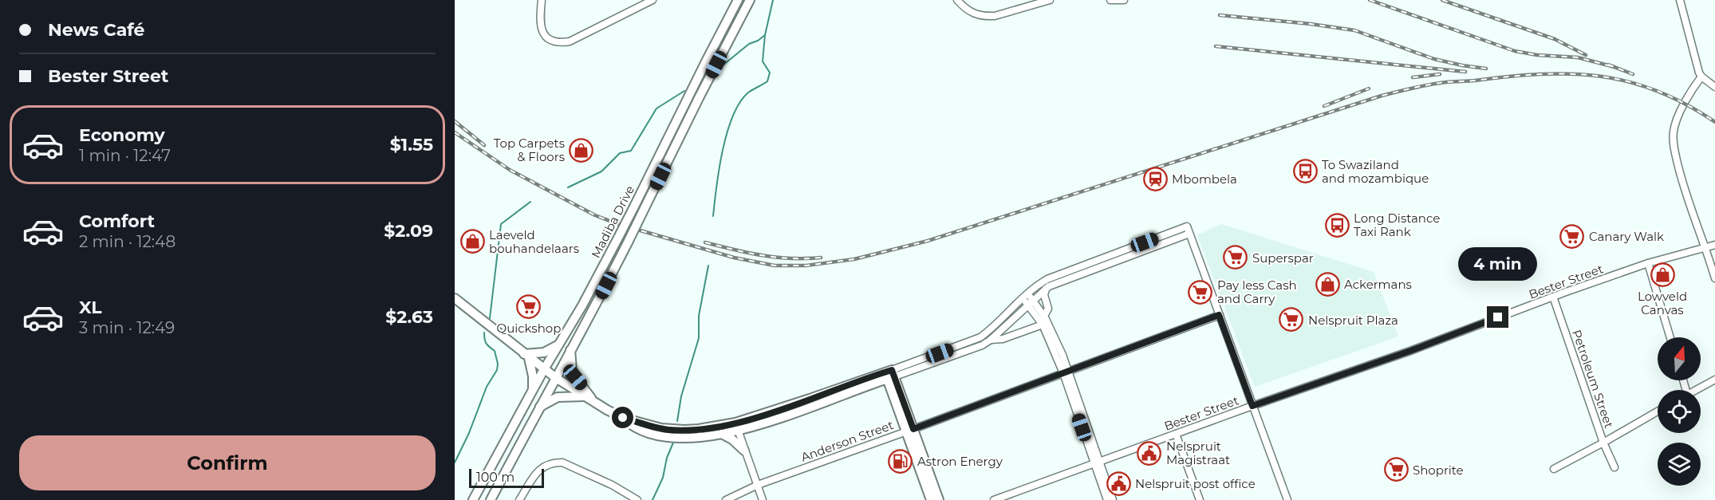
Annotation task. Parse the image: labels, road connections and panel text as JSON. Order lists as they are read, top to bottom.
{
  "streets": {
    "main road": ["Madiba Drive"],
    "street": ["Bester Street", "Petroleum Street", "Anderson Street"]
  },
  "crossings": [
    ["Bester Street", "Petroleum Street"]
  ],
  "places": {
    "shop": [
      "Top Carpets & Floors",
      "Laeveld bouhandelaars",
      "Lowveld Canvas",
      "Ackermans"
    ],
    "bus stop": ["To Swaziland and mozambique", "Long Distance Taxi Rank"],
    "station": ["Mbombela"],
    "supermarket": [
      "Canary Walk",
      "Superspar",
      "Pay less Cash and Carry",
      "Quickshop",
      "Nelspruit Plaza",
      "Shoprite"
    ],
    "public building": ["Nelspruit Magistraat", "Nelspruit post office"],
    "fuel station": ["Astron Energy"]
  },
  "scale_bar": "100 m",
  "north": "top",
  "page": {
    "banner": ["News Café", "Bester Street"],
    "list": [
      {
        "name": "Economy",
        "note": "1 min · 12:47",
        "value": "$1.55"
      },
      {
        "name": "Comfort",
        "note": "2 min · 12:48",
        "value": "$2.09"
      },
      {
        "name": "XL",
        "note": "3 min · 12:49",
        "value": "$2.63"
      }
    ],
    "bubble": "4 min",
    "buttons": "Confirm",
    "scale": "100 m"
  }
}
